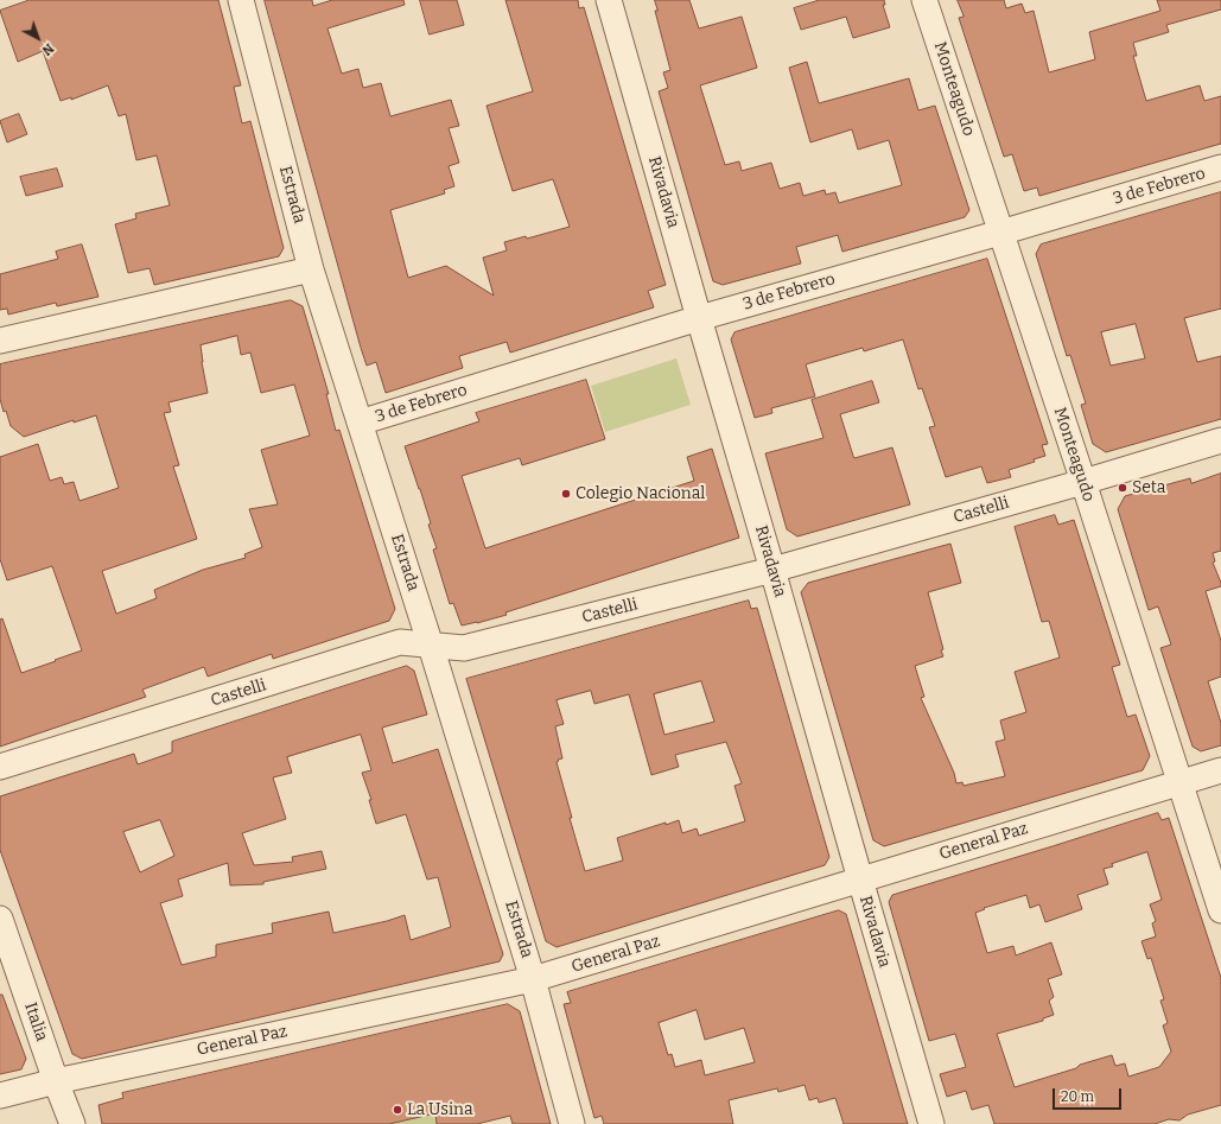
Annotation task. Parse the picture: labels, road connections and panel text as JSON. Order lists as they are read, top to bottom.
{
  "streets": {
    "street": [
      "Monteagudo",
      "3 de Febrero",
      "Rivadavia",
      "Estrada",
      "Castelli",
      "General Paz",
      "Italia"
    ]
  },
  "crossings": [
    ["Monteagudo", "3 de Febrero"],
    ["Monteagudo", "Castelli"],
    ["Monteagudo", "General Paz"],
    ["3 de Febrero", "Rivadavia"],
    ["3 de Febrero", "Estrada"],
    ["Rivadavia", "Castelli"],
    ["Rivadavia", "General Paz"],
    ["Estrada", "Castelli"],
    ["Estrada", "General Paz"],
    ["General Paz", "Italia"]
  ],
  "places": ["Seta", "Colegio Nacional", "La Usina"],
  "scale_bar": "20 m",
  "north": "bottom right"
}
